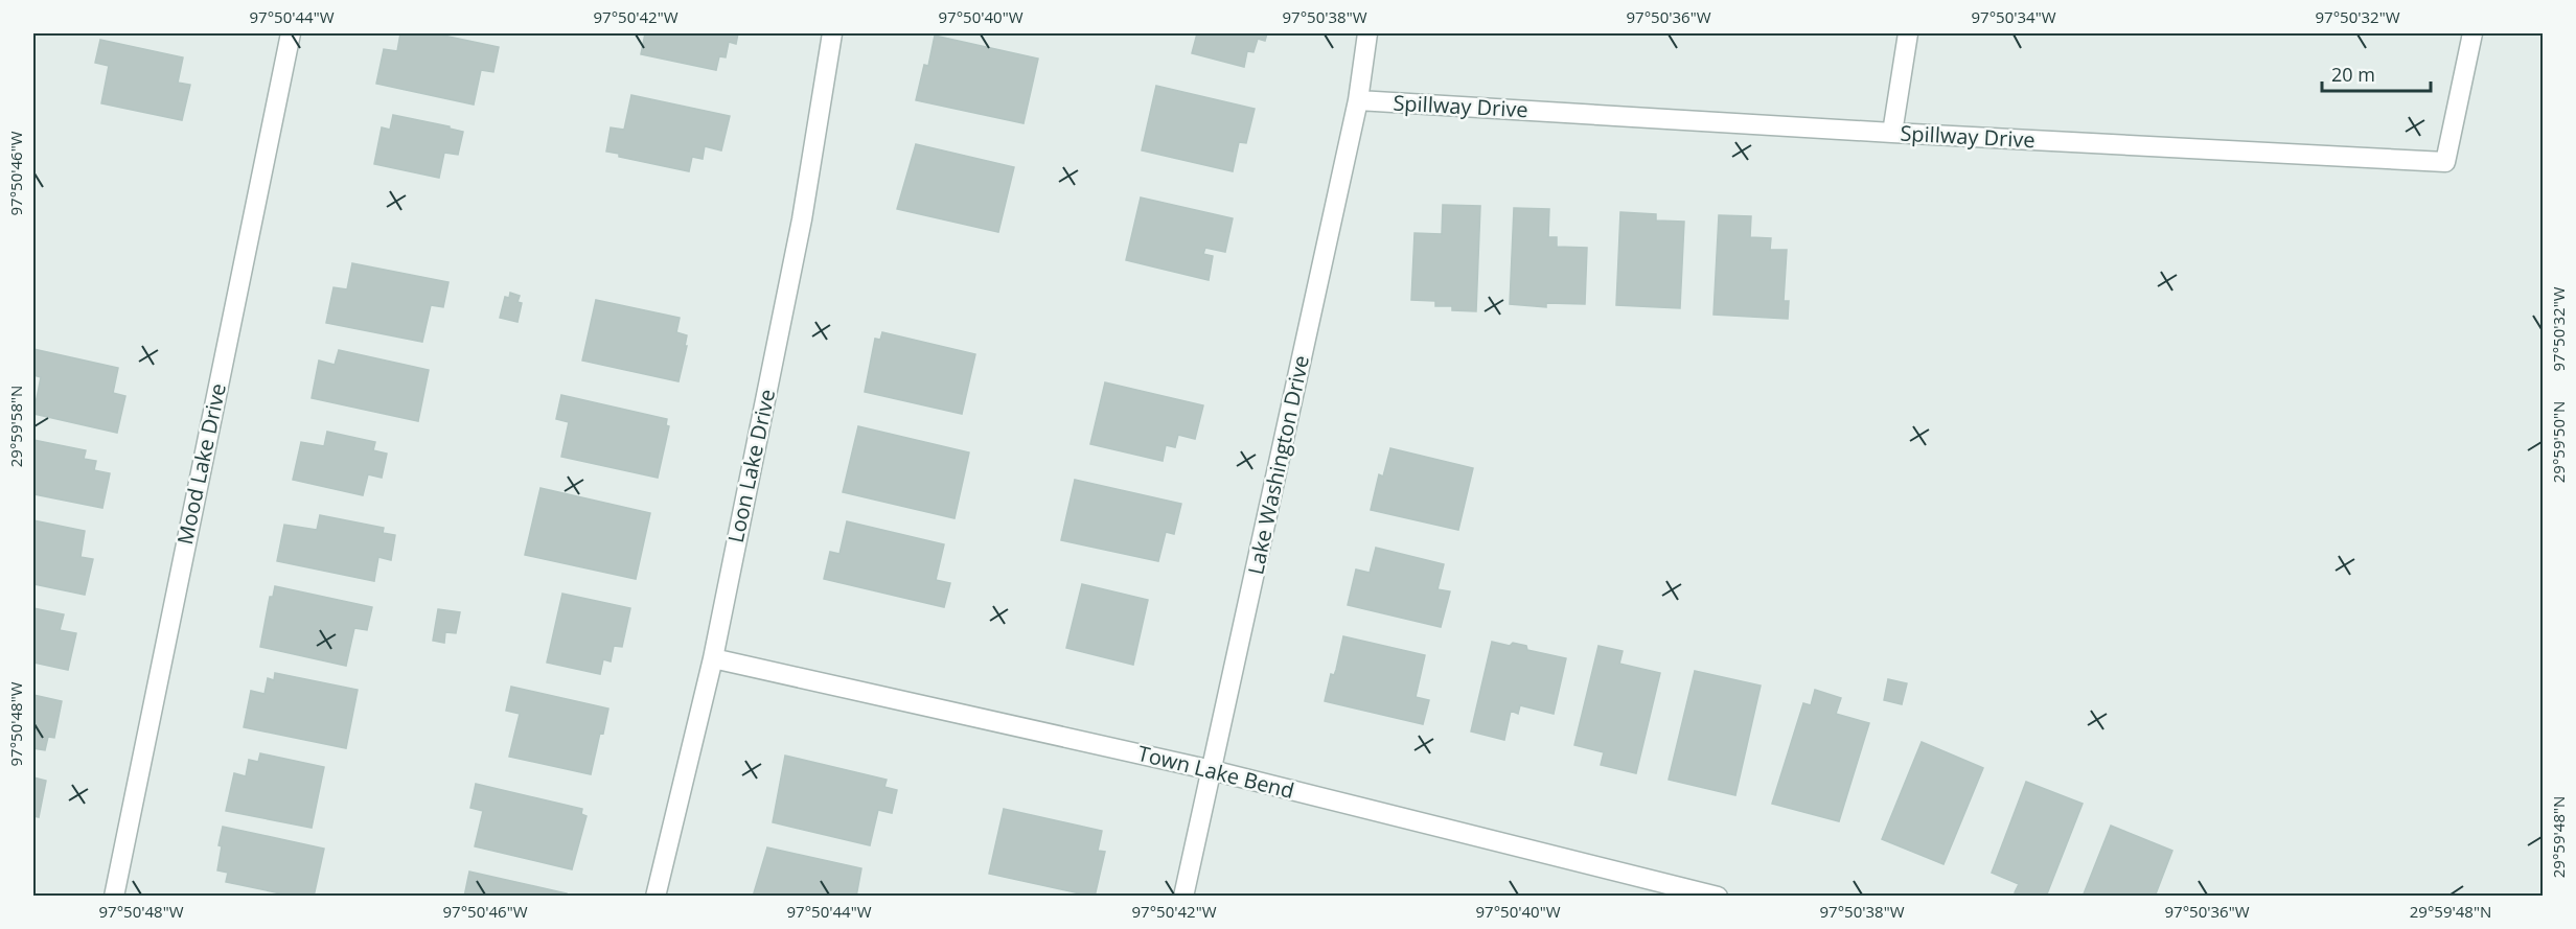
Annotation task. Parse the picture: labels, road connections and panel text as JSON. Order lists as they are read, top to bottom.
{
  "streets": {
    "street": [
      "Spillway Drive",
      "Mood Lake Drive",
      "Lake Washington Drive",
      "Loon Lake Drive",
      "Town Lake Bend"
    ]
  },
  "crossings": [
    ["Spillway Drive", "Lake Washington Drive"],
    ["Lake Washington Drive", "Town Lake Bend"],
    ["Loon Lake Drive", "Town Lake Bend"]
  ],
  "scale_bar": "20 m",
  "coordinates": [
    "97°50'44\"W",
    "97°50'42\"W",
    "97°50'40\"W",
    "97°50'38\"W",
    "97°50'36\"W",
    "97°50'34\"W",
    "97°50'32\"W",
    "97°50'46\"W",
    "29°59'58\"N",
    "29°59'50\"N",
    "97°50'48\"W",
    "29°59'48\"N"
  ]
}
